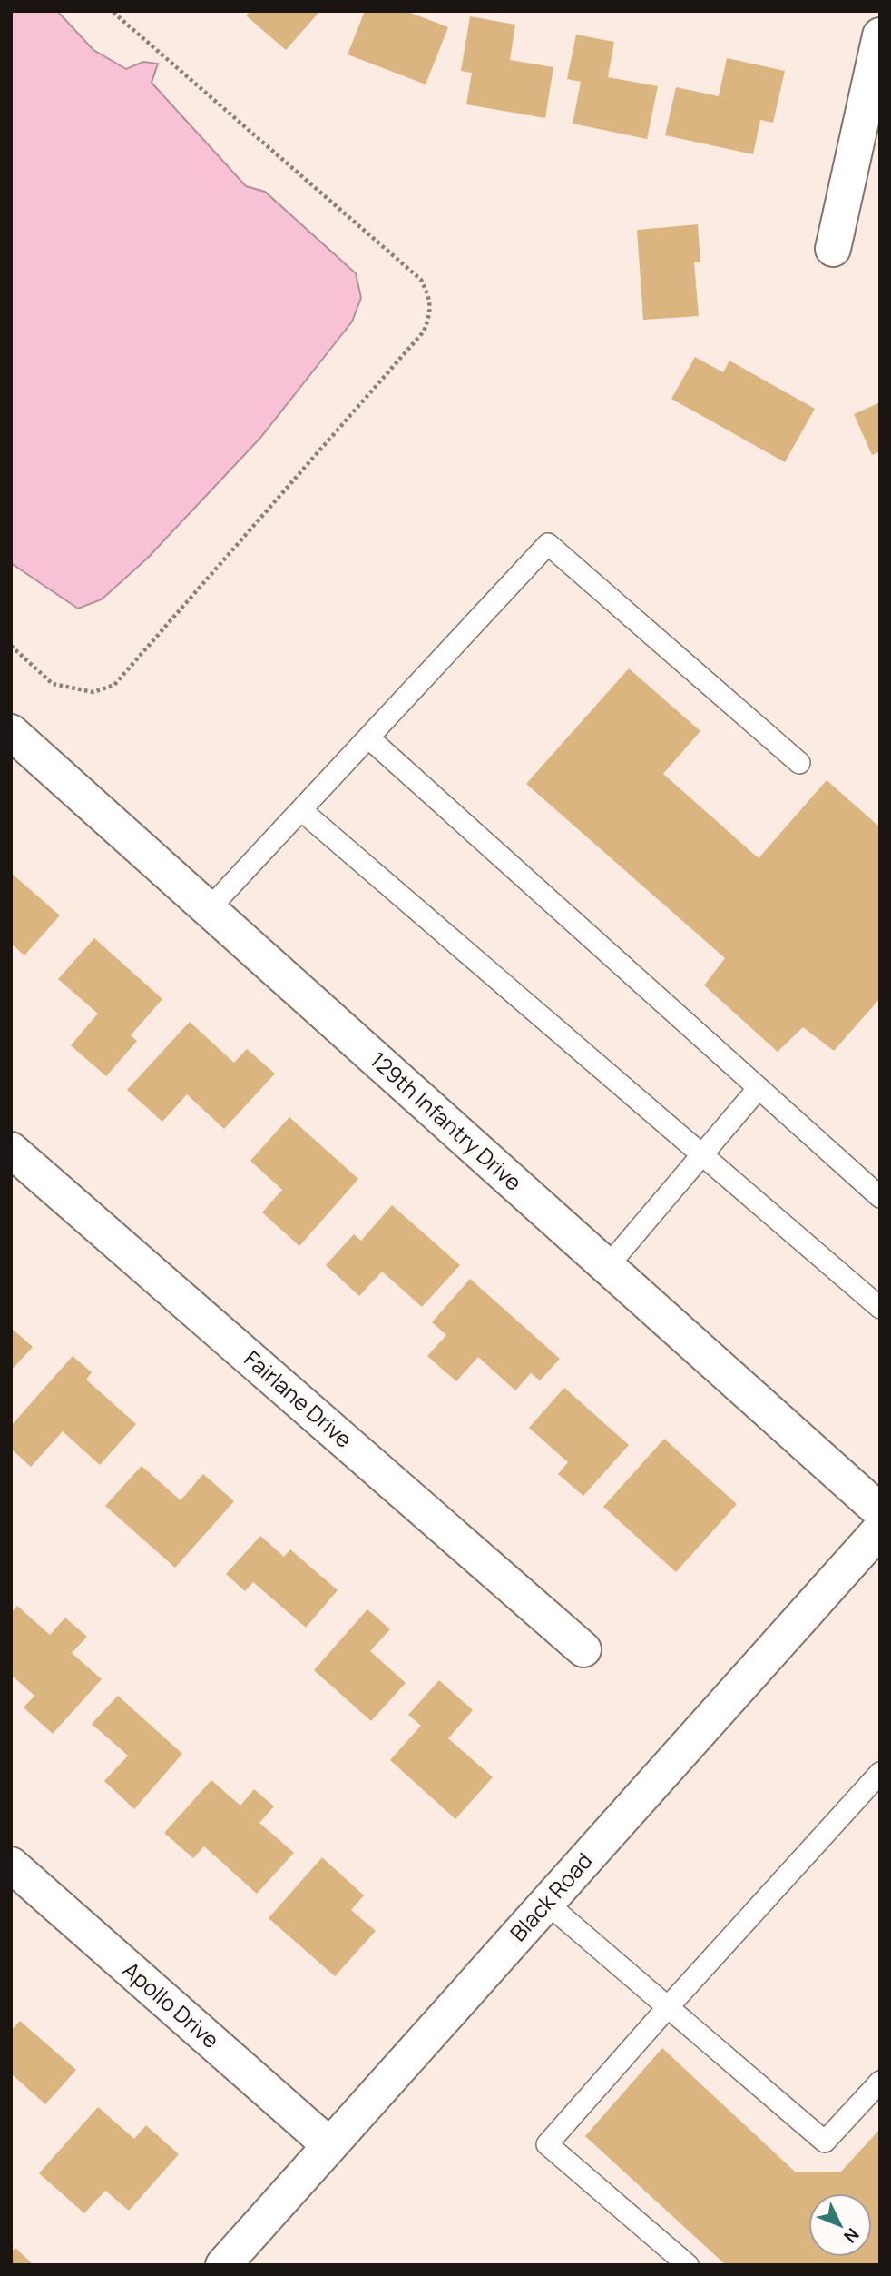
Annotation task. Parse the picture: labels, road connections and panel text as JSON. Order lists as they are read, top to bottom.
{
  "streets": {
    "street": [
      "129th Infantry Drive",
      "Fairlane Drive",
      "Black Road",
      "Apollo Drive"
    ]
  },
  "crossings": [
    ["Black Road", "Apollo Drive"]
  ],
  "north": "bottom right"
}
